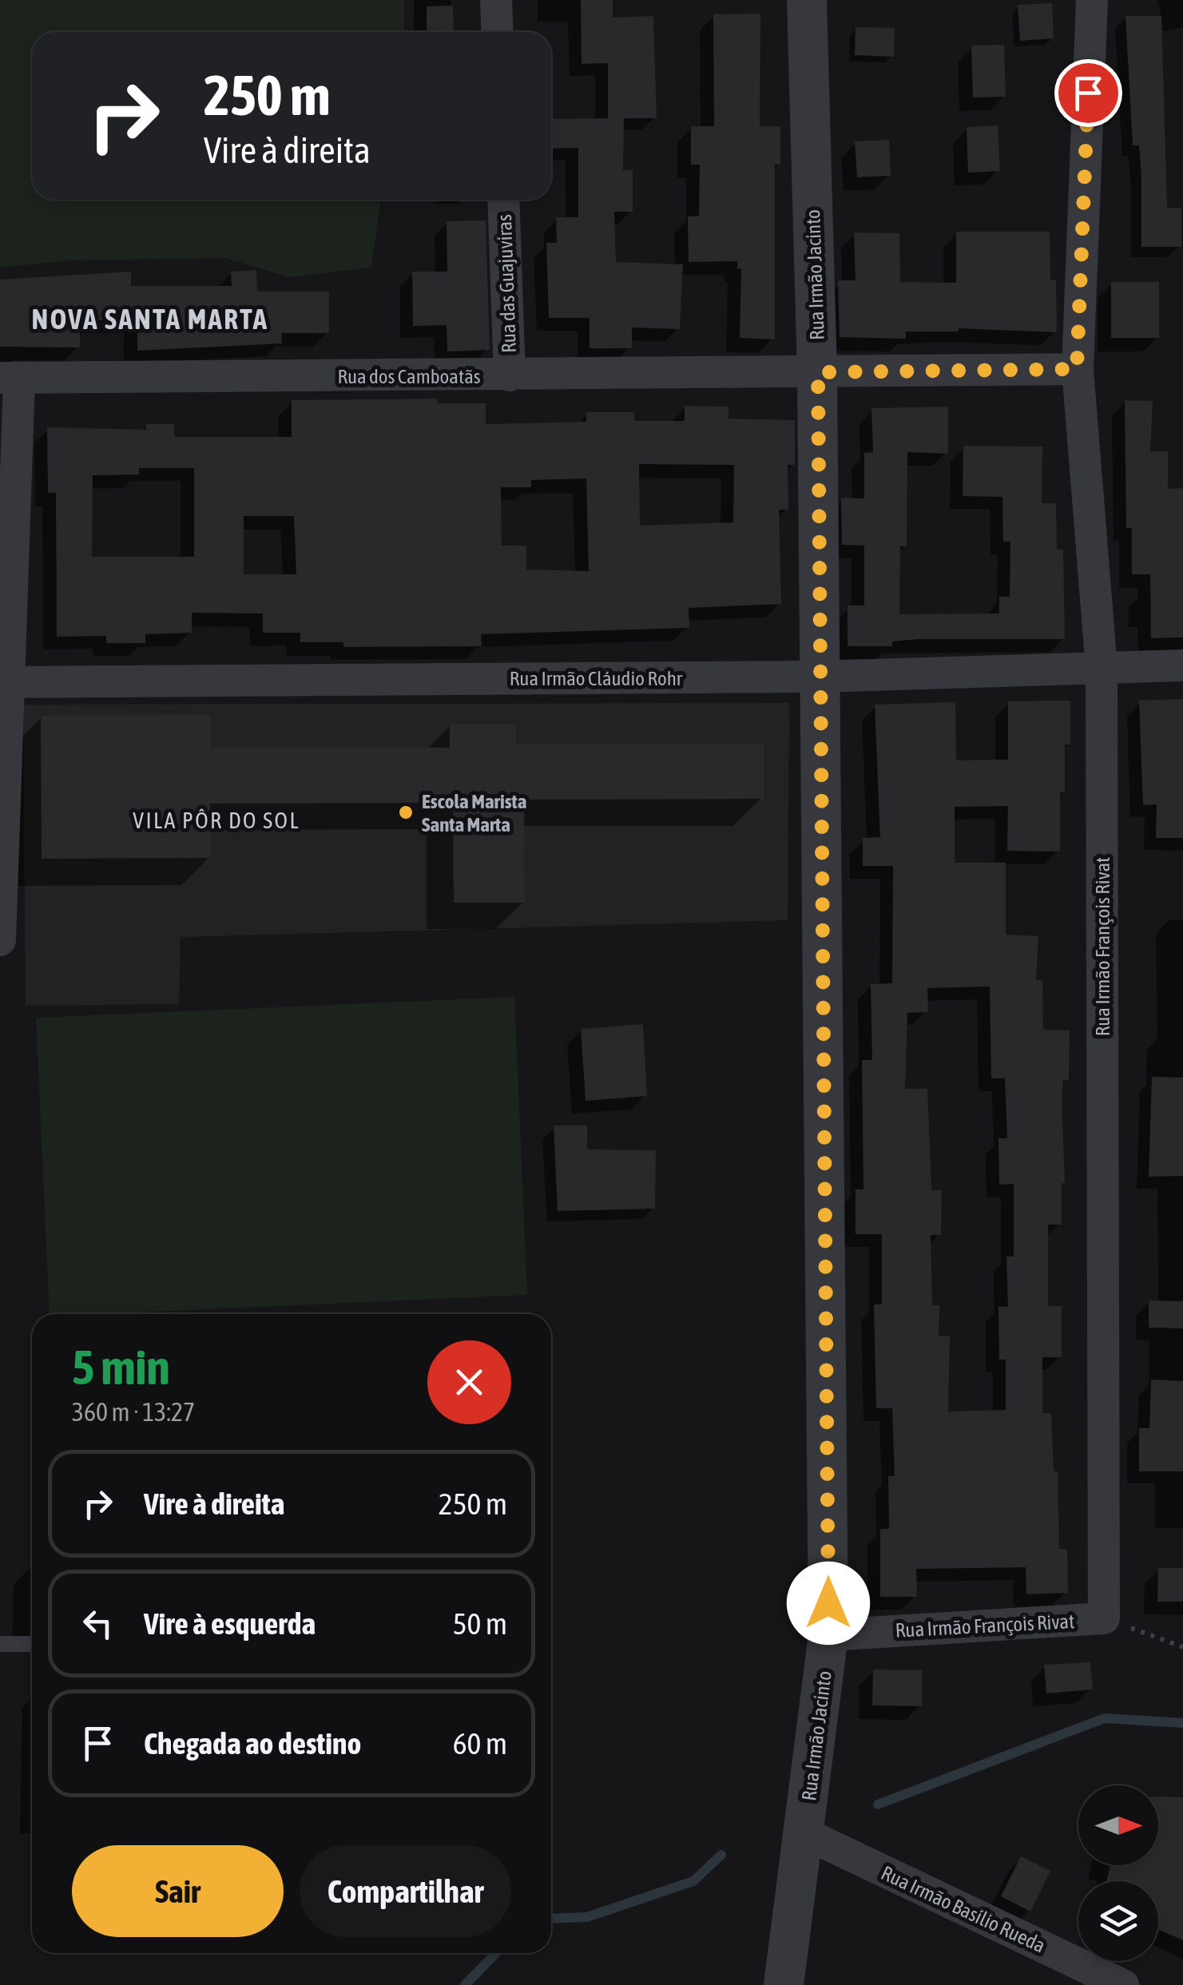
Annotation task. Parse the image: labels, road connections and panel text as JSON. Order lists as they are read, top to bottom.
{
  "streets": {
    "street": [
      "Rua Irmão Jacinto",
      "Rua das Guajuviras",
      "Rua dos Camboatãs",
      "Rua Irmão Cláudio Rohr",
      "Rua Irmão François Rivat",
      "Rua Irmão Basílio Rueda"
    ]
  },
  "crossings": [
    ["Rua Irmão Jacinto", "Rua dos Camboatãs"],
    ["Rua Irmão Jacinto", "Rua Irmão Cláudio Rohr"],
    ["Rua Irmão Jacinto", "Rua Irmão François Rivat"],
    ["Rua Irmão Jacinto", "Rua Irmão Basílio Rueda"],
    ["Rua das Guajuviras", "Rua dos Camboatãs"],
    ["Rua dos Camboatãs", "Rua Irmão François Rivat"],
    ["Rua Irmão Cláudio Rohr", "Rua Irmão François Rivat"]
  ],
  "districts": ["NOVA SANTA MARTA", "VILA PÔR DO SOL"],
  "places": ["Escola Marista Santa Marta"],
  "north": "right",
  "page": {
    "turn": ["250 m", "Vire à direita"],
    "heading": ["5 min", "360 m · 13:27"],
    "list": [
      {
        "name": "Vire à direita",
        "value": "250 m"
      },
      {
        "name": "Vire à esquerda",
        "value": "50 m"
      },
      {
        "name": "Chegada ao destino",
        "value": "60 m"
      }
    ],
    "buttons": ["Sair", "Compartilhar"]
  }
}
